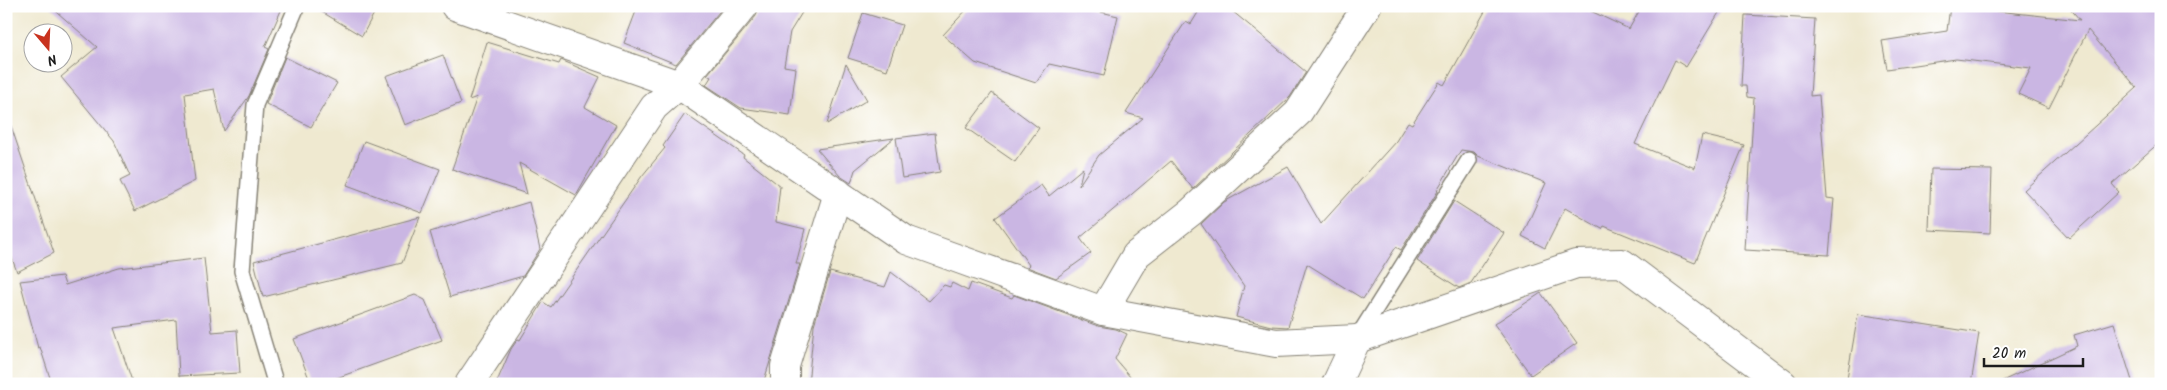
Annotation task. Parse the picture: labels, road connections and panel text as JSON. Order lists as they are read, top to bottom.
{
  "scale_bar": "20 m",
  "north": "bottom"
}
